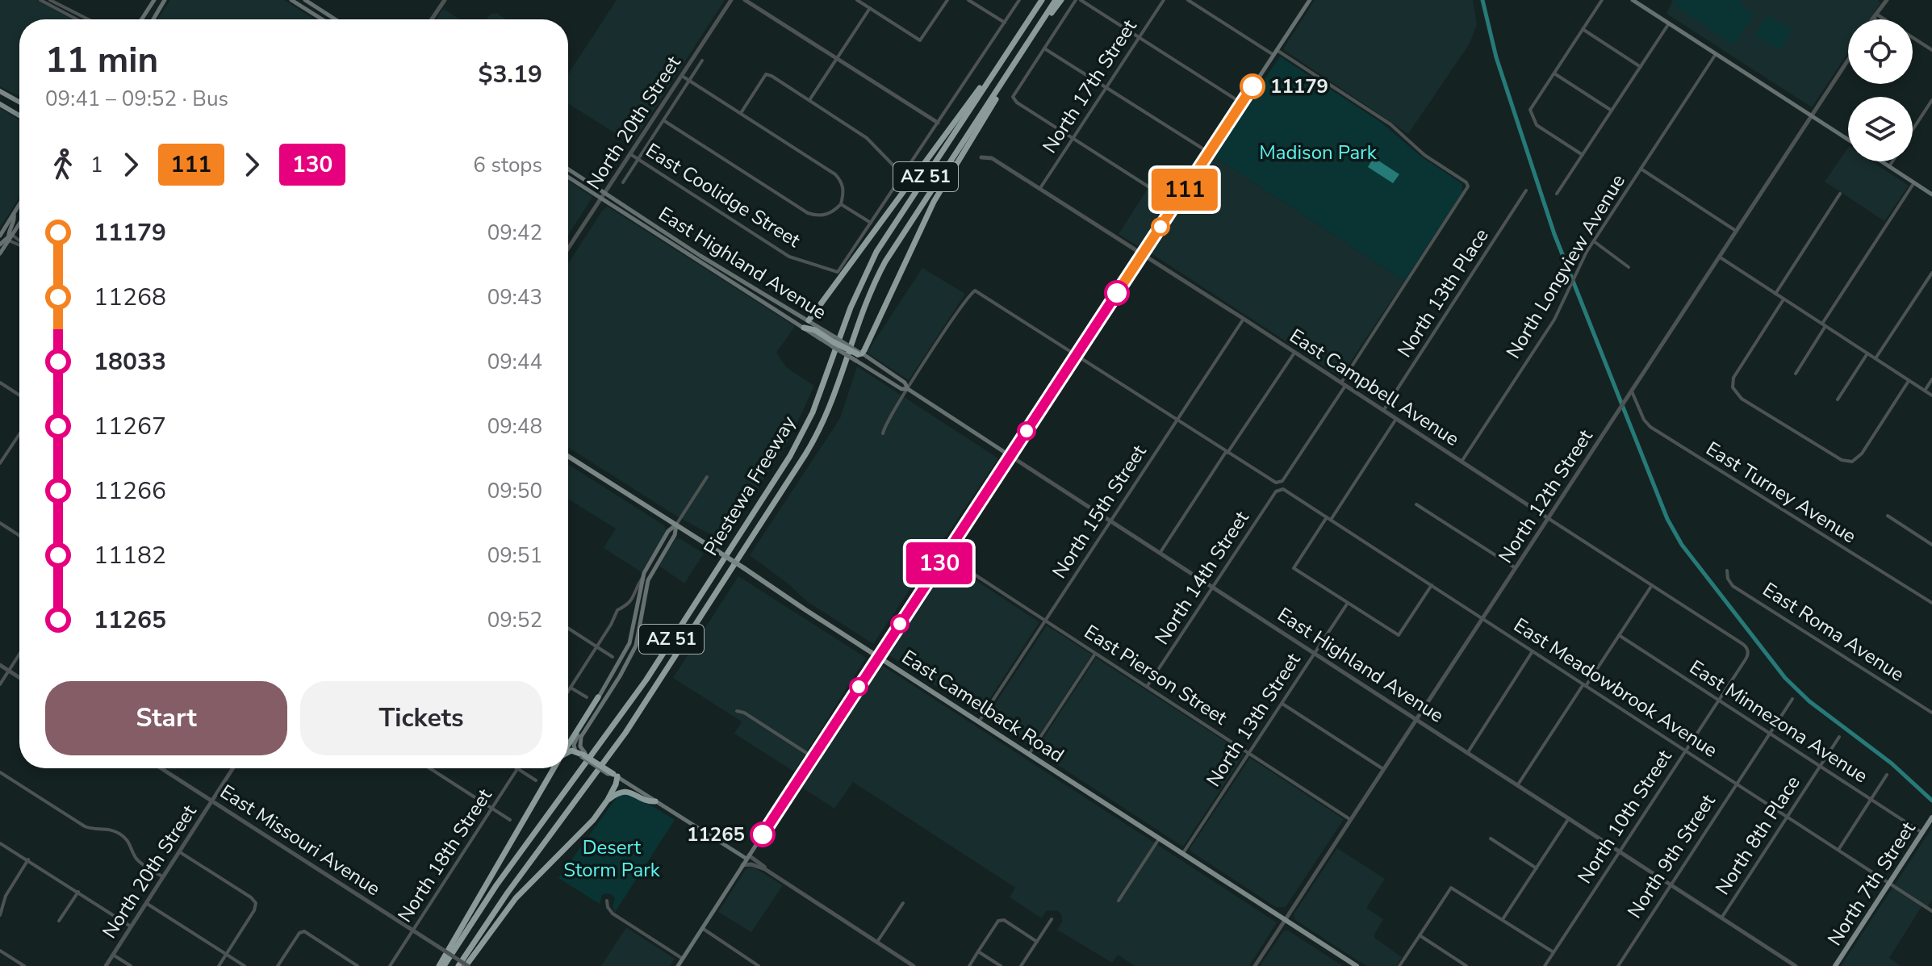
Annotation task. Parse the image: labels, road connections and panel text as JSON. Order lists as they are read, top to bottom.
{
  "streets": {
    "highway": ["AZ 51", "Piestewa Freeway"],
    "main road": ["East Highland Avenue", "East Camelback Road", "North 7th Street"],
    "street": [
      "North 17th Street",
      "North 20th Street",
      "East Coolidge Street",
      "North Longview Avenue",
      "North 13th Place",
      "East Campbell Avenue",
      "East Turney Avenue",
      "North 12th Street",
      "North 15th Street",
      "North 14th Street",
      "East Roma Avenue",
      "East Pierson Street",
      "East Meadowbrook Avenue",
      "North 13th Street",
      "East Minnezona Avenue",
      "North 10th Street",
      "North 8th Place",
      "East Missouri Avenue",
      "North 18th Street",
      "North 9th Street"
    ]
  },
  "crossings": [
    ["North 17th Street", "East Campbell Avenue"],
    ["North 20th Street", "East Coolidge Street"],
    ["North 20th Street", "East Highland Avenue"],
    ["North 20th Street", "East Missouri Avenue"],
    ["East Highland Avenue", "North 12th Street"],
    ["East Highland Avenue", "North 15th Street"],
    ["East Highland Avenue", "North 14th Street"],
    ["East Highland Avenue", "North 13th Street"],
    ["East Highland Avenue", "North 10th Street"],
    ["East Highland Avenue", "North 8th Place"],
    ["East Highland Avenue", "North 9th Street"],
    ["North Longview Avenue", "East Campbell Avenue"],
    ["North 13th Place", "East Campbell Avenue"],
    ["East Campbell Avenue", "North 12th Street"],
    ["East Campbell Avenue", "North 15th Street"],
    ["East Campbell Avenue", "North 10th Street"],
    ["East Turney Avenue", "North 12th Street"],
    ["North 12th Street", "East Pierson Street"],
    ["North 12th Street", "East Meadowbrook Avenue"],
    ["North 12th Street", "East Camelback Road"],
    ["North 15th Street", "East Pierson Street"],
    ["North 15th Street", "East Camelback Road"],
    ["North 14th Street", "East Pierson Street"],
    ["North 14th Street", "East Meadowbrook Avenue"],
    ["East Pierson Street", "North 13th Street"],
    ["East Meadowbrook Avenue", "North 10th Street"],
    ["East Meadowbrook Avenue", "North 8th Place"],
    ["East Meadowbrook Avenue", "North 9th Street"],
    ["East Meadowbrook Avenue", "North 7th Street"],
    ["East Camelback Road", "North 13th Street"],
    ["East Minnezona Avenue", "North 10th Street"],
    ["East Minnezona Avenue", "North 8th Place"],
    ["East Minnezona Avenue", "North 9th Street"],
    ["East Minnezona Avenue", "North 7th Street"],
    ["East Missouri Avenue", "North 18th Street"]
  ],
  "parks": ["Madison Park", "Desert Storm Park"],
  "places": ["11179", "11265"],
  "lines": ["bus line 111", "bus line 130"],
  "page": {
    "on_map": ["111", "130"],
    "heading": ["11 min", "09:41 – 09:52 · Bus", "$3.19"],
    "legs": [
      "1",
      "111",
      "130",
      "6 stops"
    ],
    "list": [
      {
        "name": "11179",
        "value": "09:42"
      },
      {
        "name": "11268",
        "value": "09:43"
      },
      {
        "name": "18033",
        "value": "09:44"
      },
      {
        "name": "11267",
        "value": "09:48"
      },
      {
        "name": "11266",
        "value": "09:50"
      },
      {
        "name": "11182",
        "value": "09:51"
      },
      {
        "name": "11265",
        "value": "09:52"
      }
    ],
    "buttons": ["Start", "Tickets"]
  }
}
